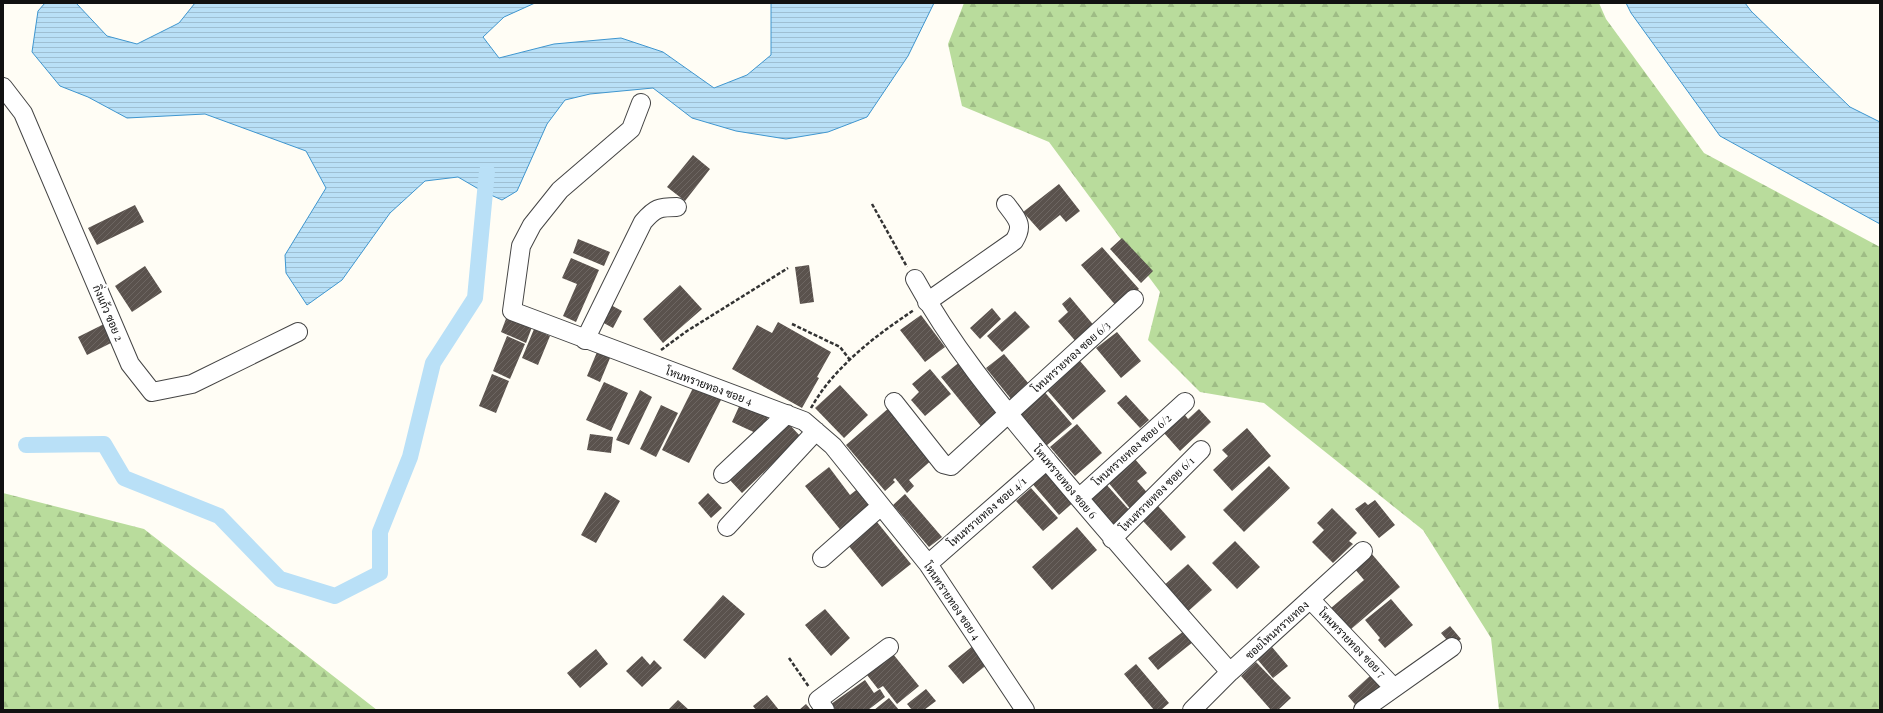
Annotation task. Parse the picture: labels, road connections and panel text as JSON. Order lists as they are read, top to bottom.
{
  "streets": {
    "street": [
      "กิ่งแก้ว ซอย 2",
      "โหนทรายทอง ซอย 6/3",
      "โหนทรายทอง ซอย 4",
      "โหนทรายทอง ซอย 6/2",
      "โหนทรายทอง ซอย 6",
      "โหนทรายทอง ซอย 6/1",
      "โหนทรายทอง ซอย 4/1",
      "ซอยโหนทรายทอง",
      "โหนทรายทอง ซอย 7"
    ]
  },
  "crossings": [
    ["โหนทรายทอง ซอย 6/3", "โหนทรายทอง ซอย 6"],
    ["โหนทรายทอง ซอย 4", "โหนทรายทอง ซอย 4/1"],
    ["โหนทรายทอง ซอย 6/2", "โหนทรายทอง ซอย 6"],
    ["โหนทรายทอง ซอย 6", "โหนทรายทอง ซอย 6/1"],
    ["โหนทรายทอง ซอย 6", "โหนทรายทอง ซอย 4/1"],
    ["โหนทรายทอง ซอย 6", "ซอยโหนทรายทอง"],
    ["ซอยโหนทรายทอง", "โหนทรายทอง ซอย 7"]
  ]
}
